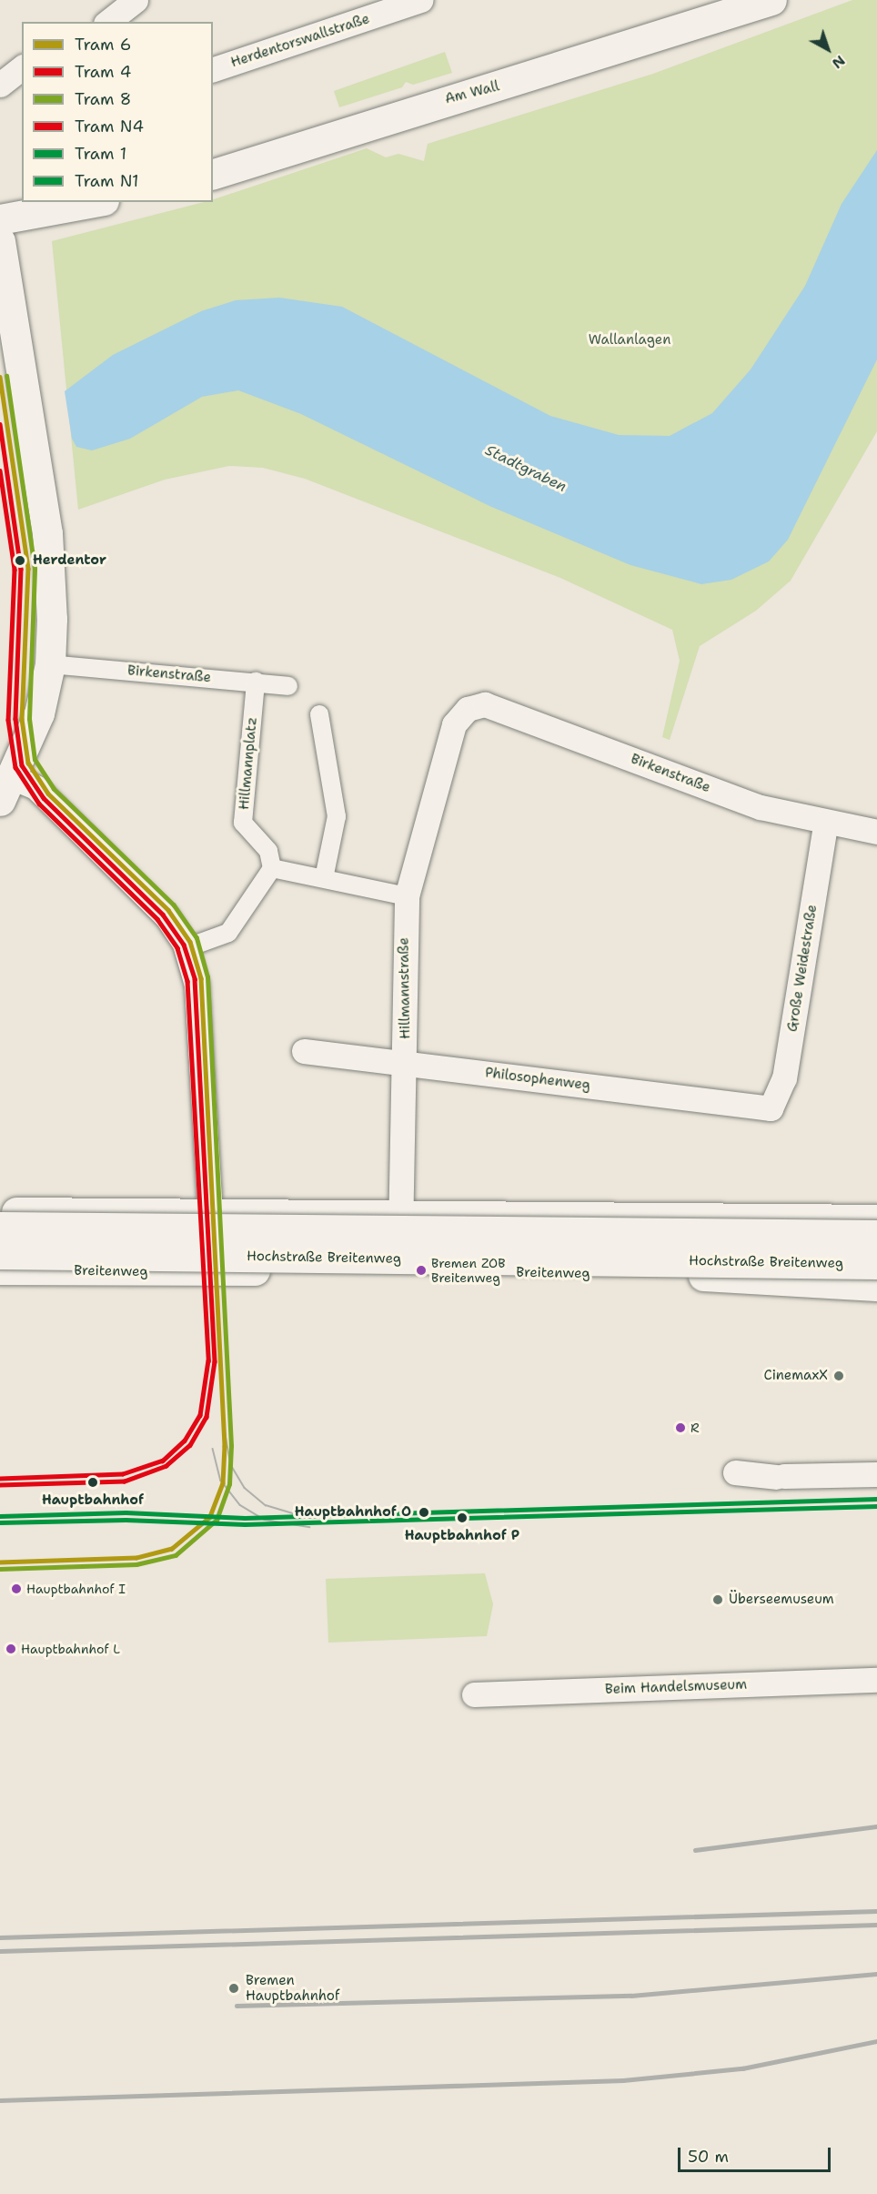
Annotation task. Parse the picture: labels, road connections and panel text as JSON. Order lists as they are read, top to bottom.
{
  "streets": {
    "main road": ["Am Wall", "Hochstraße Breitenweg", "Breitenweg"],
    "street": [
      "Herdentorswallstraße",
      "Birkenstraße",
      "Hillmannplatz",
      "Große Weidestraße",
      "Hillmannstraße",
      "Philosophenweg",
      "Beim Handelsmuseum"
    ]
  },
  "crossings": [
    ["Birkenstraße", "Hillmannplatz"],
    ["Birkenstraße", "Große Weidestraße"],
    ["Birkenstraße", "Hillmannstraße"],
    ["Große Weidestraße", "Philosophenweg"],
    ["Hillmannstraße", "Philosophenweg"],
    ["Hillmannstraße", "Breitenweg"]
  ],
  "water": ["Stadtgraben"],
  "parks": ["Wallanlagen"],
  "places": [
    "Herdentor",
    "Bremen ZOB Breitenweg",
    "CinemaxX",
    "R",
    "Hauptbahnhof",
    "Hauptbahnhof O",
    "Hauptbahnhof P",
    "Hauptbahnhof I",
    "Überseemuseum",
    "Hauptbahnhof L",
    "Bremen Hauptbahnhof"
  ],
  "lines": [
    "tram line 8",
    "tram line 6",
    "tram line 4",
    "tram line N4",
    "tram line 1",
    "tram line N1"
  ],
  "legend": [
    "Tram 6",
    "Tram 4",
    "Tram 8",
    "Tram N4",
    "Tram 1",
    "Tram N1"
  ],
  "scale_bar": "50 m",
  "north": "bottom right"
}
